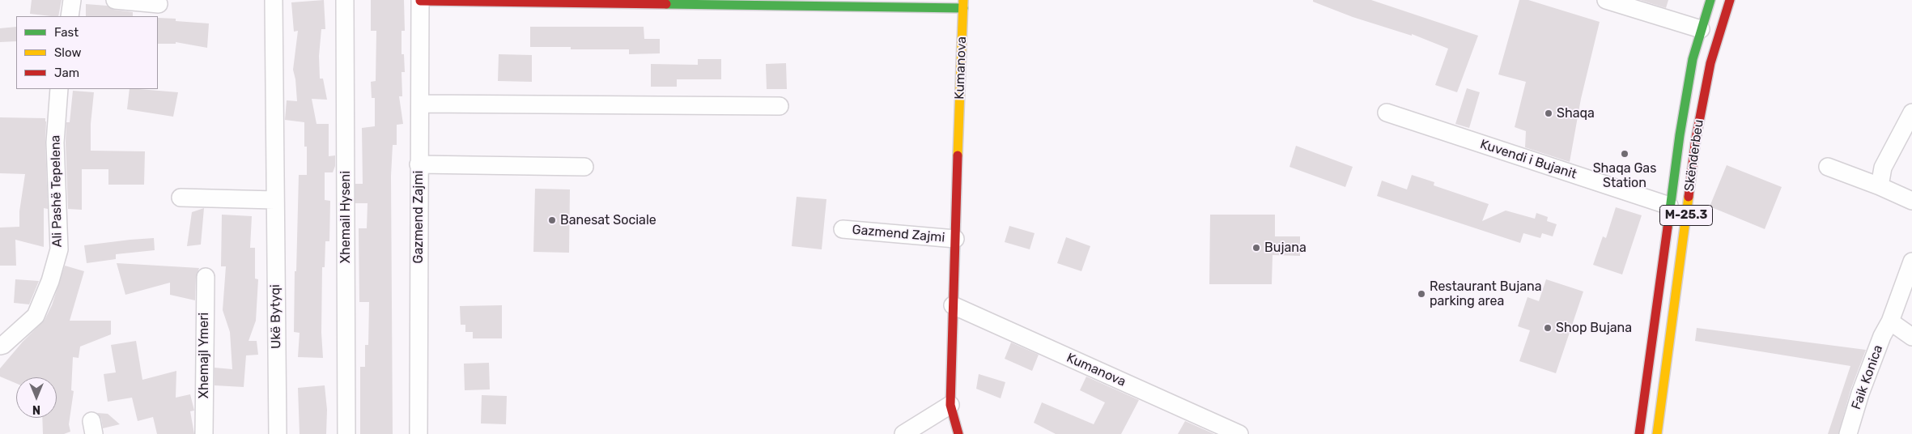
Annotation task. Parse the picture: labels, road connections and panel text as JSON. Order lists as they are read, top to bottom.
{
  "streets": {
    "main road": ["Kumanova", "Skënderbeu", "M-25.3"],
    "street": [
      "Kuvendi i Bujanit",
      "Ali Pashë Tepelena",
      "Xhemail Hyseni",
      "Gazmend Zajmi",
      "Ukë Bytyqi",
      "Xhemajl Ymeri",
      "Faik Konica"
    ]
  },
  "crossings": [
    ["Kumanova", "Gazmend Zajmi"],
    ["Skënderbeu", "Kuvendi i Bujanit"]
  ],
  "places": [
    "Shaqa",
    "Shaqa Gas Station",
    "Banesat Sociale",
    "Bujana",
    "Restaurant Bujana parking area",
    "Shop Bujana"
  ],
  "legend": ["Fast", "Slow", "Jam"],
  "north": "bottom"
}
